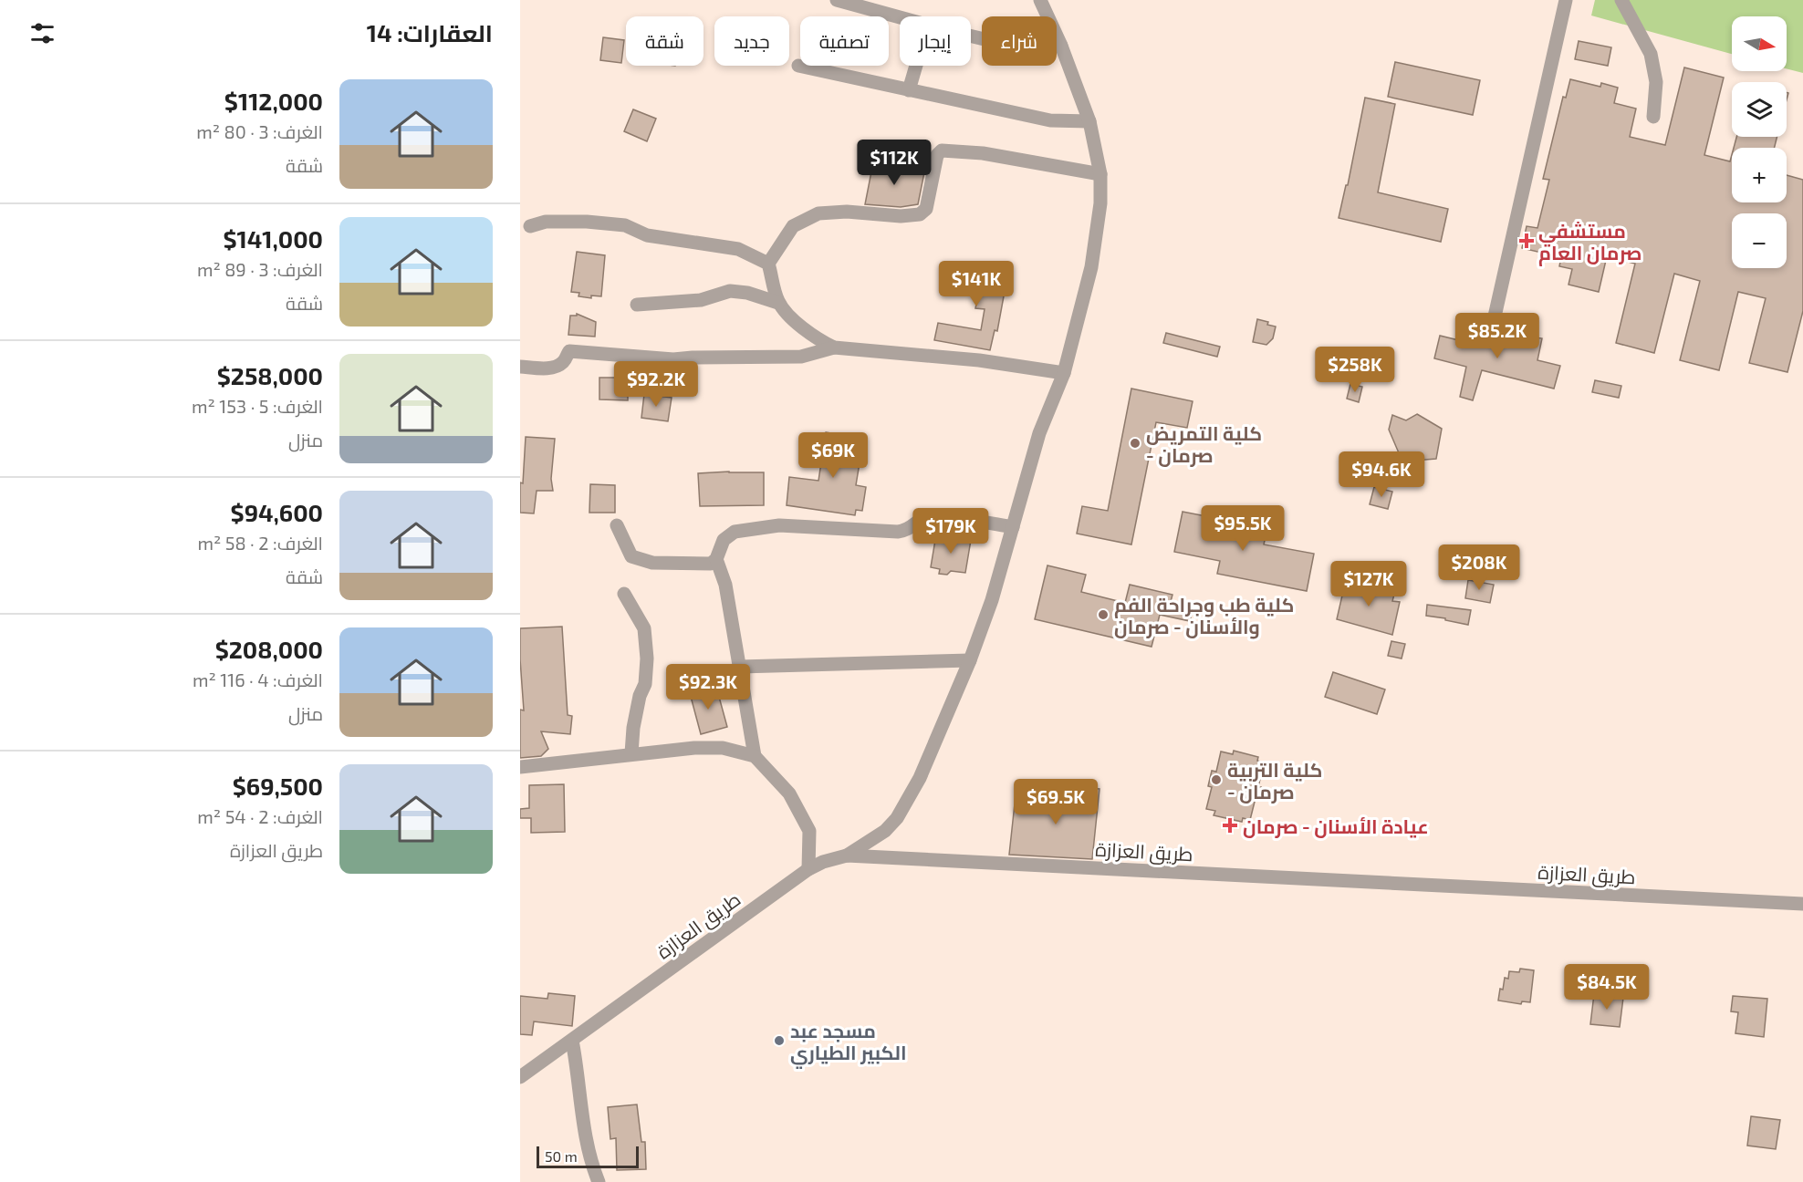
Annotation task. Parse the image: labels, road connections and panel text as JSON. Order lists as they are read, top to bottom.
{
  "streets": {
    "street": ["طريق العزازة"]
  },
  "places": {
    "health": ["مستشفي صرمان العام", "عيادة الأسنان - صرمان"],
    "other": [
      "كلية التمريض - صرمان",
      "كلية طب وجراحة الفم والأسنان - صرمان",
      "كلية التربية - صرمان",
      "مسجد عبد الكبير الطياري"
    ]
  },
  "scale_bar": "50 m",
  "north": "right",
  "page": {
    "heading": "العقارات: 14",
    "map_buttons": ["+", "−"],
    "chip": [
      "شراء",
      "إيجار",
      "تصفية",
      "جديد",
      "شقة"
    ],
    "list": [
      {
        "name": "$112,000",
        "note": "الغرف: 3 · 80 m² · شقة"
      },
      {
        "name": "$141,000",
        "note": "الغرف: 3 · 89 m² · شقة"
      },
      {
        "name": "$258,000",
        "note": "الغرف: 5 · 153 m² · منزل"
      },
      {
        "name": "$94,600",
        "note": "الغرف: 2 · 58 m² · شقة"
      },
      {
        "name": "$208,000",
        "note": "الغرف: 4 · 116 m² · منزل"
      },
      {
        "name": "$69,500",
        "note": "الغرف: 2 · 54 m² · طريق العزازة"
      }
    ],
    "price": [
      "$112K",
      "$141K",
      "$85.2K",
      "$258K",
      "$92.2K",
      "$69K",
      "$94.6K",
      "$95.5K",
      "$179K",
      "$208K",
      "$127K",
      "$92.3K",
      "$69.5K",
      "$84.5K"
    ],
    "scale": "50 m"
  }
}
